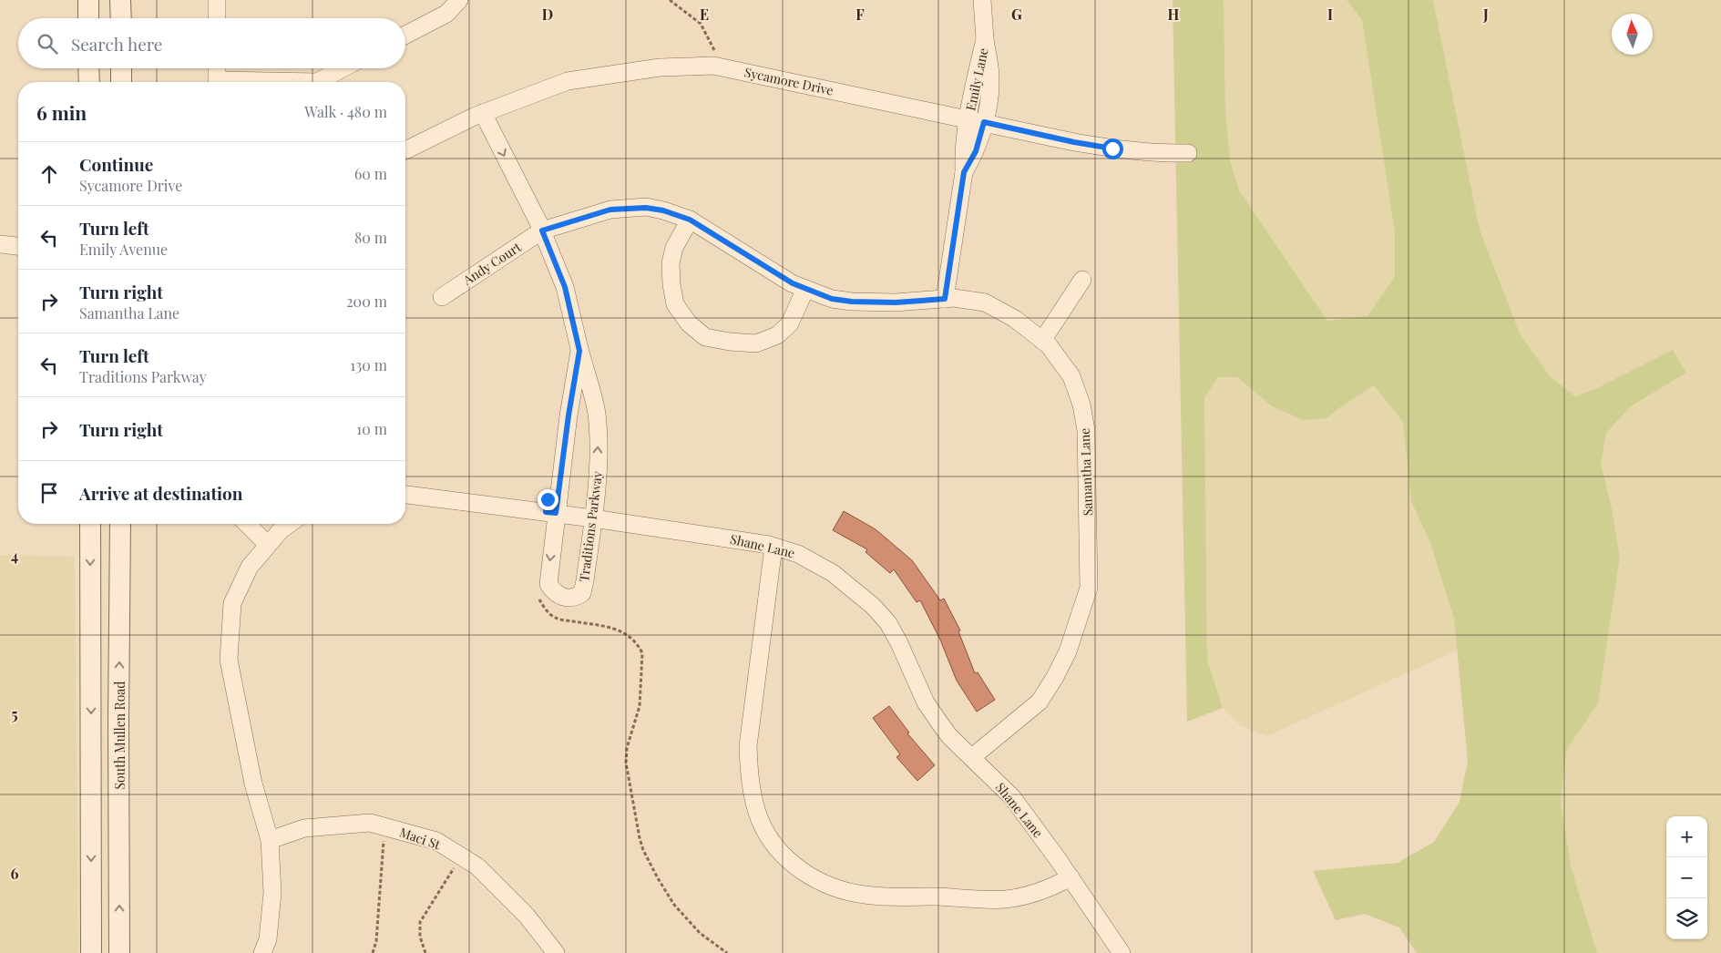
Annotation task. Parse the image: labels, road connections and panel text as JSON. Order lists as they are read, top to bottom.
{
  "streets": {
    "street": [
      "Emily Lane",
      "Sycamore Drive",
      "Andy Court",
      "Samantha Lane",
      "Traditions Parkway",
      "Shane Lane",
      "South Mullen Road",
      "Maci St"
    ]
  },
  "crossings": [
    ["Emily Lane", "Sycamore Drive"],
    ["Emily Lane", "Samantha Lane"],
    ["Sycamore Drive", "Traditions Parkway"],
    ["Andy Court", "Samantha Lane"],
    ["Andy Court", "Traditions Parkway"],
    ["Samantha Lane", "Traditions Parkway"],
    ["Samantha Lane", "Shane Lane"],
    ["Traditions Parkway", "Shane Lane"]
  ],
  "north": "top",
  "page": {
    "search": "Search here",
    "heading": ["6 min", "Walk · 480 m"],
    "list": [
      ["Continue", "Sycamore Drive", "60 m"],
      ["Turn left", "Emily Avenue", "80 m"],
      ["Turn right", "Samantha Lane", "200 m"],
      ["Turn left", "Traditions Parkway", "130 m"],
      ["Turn right", "10 m"],
      "Arrive at destination"
    ],
    "map_buttons": ["+", "−"]
  },
  "grid": {
    "columns": [
      "D",
      "E",
      "F",
      "G",
      "H",
      "I",
      "J"
    ],
    "rows": ["4", "5", "6"]
  }
}
